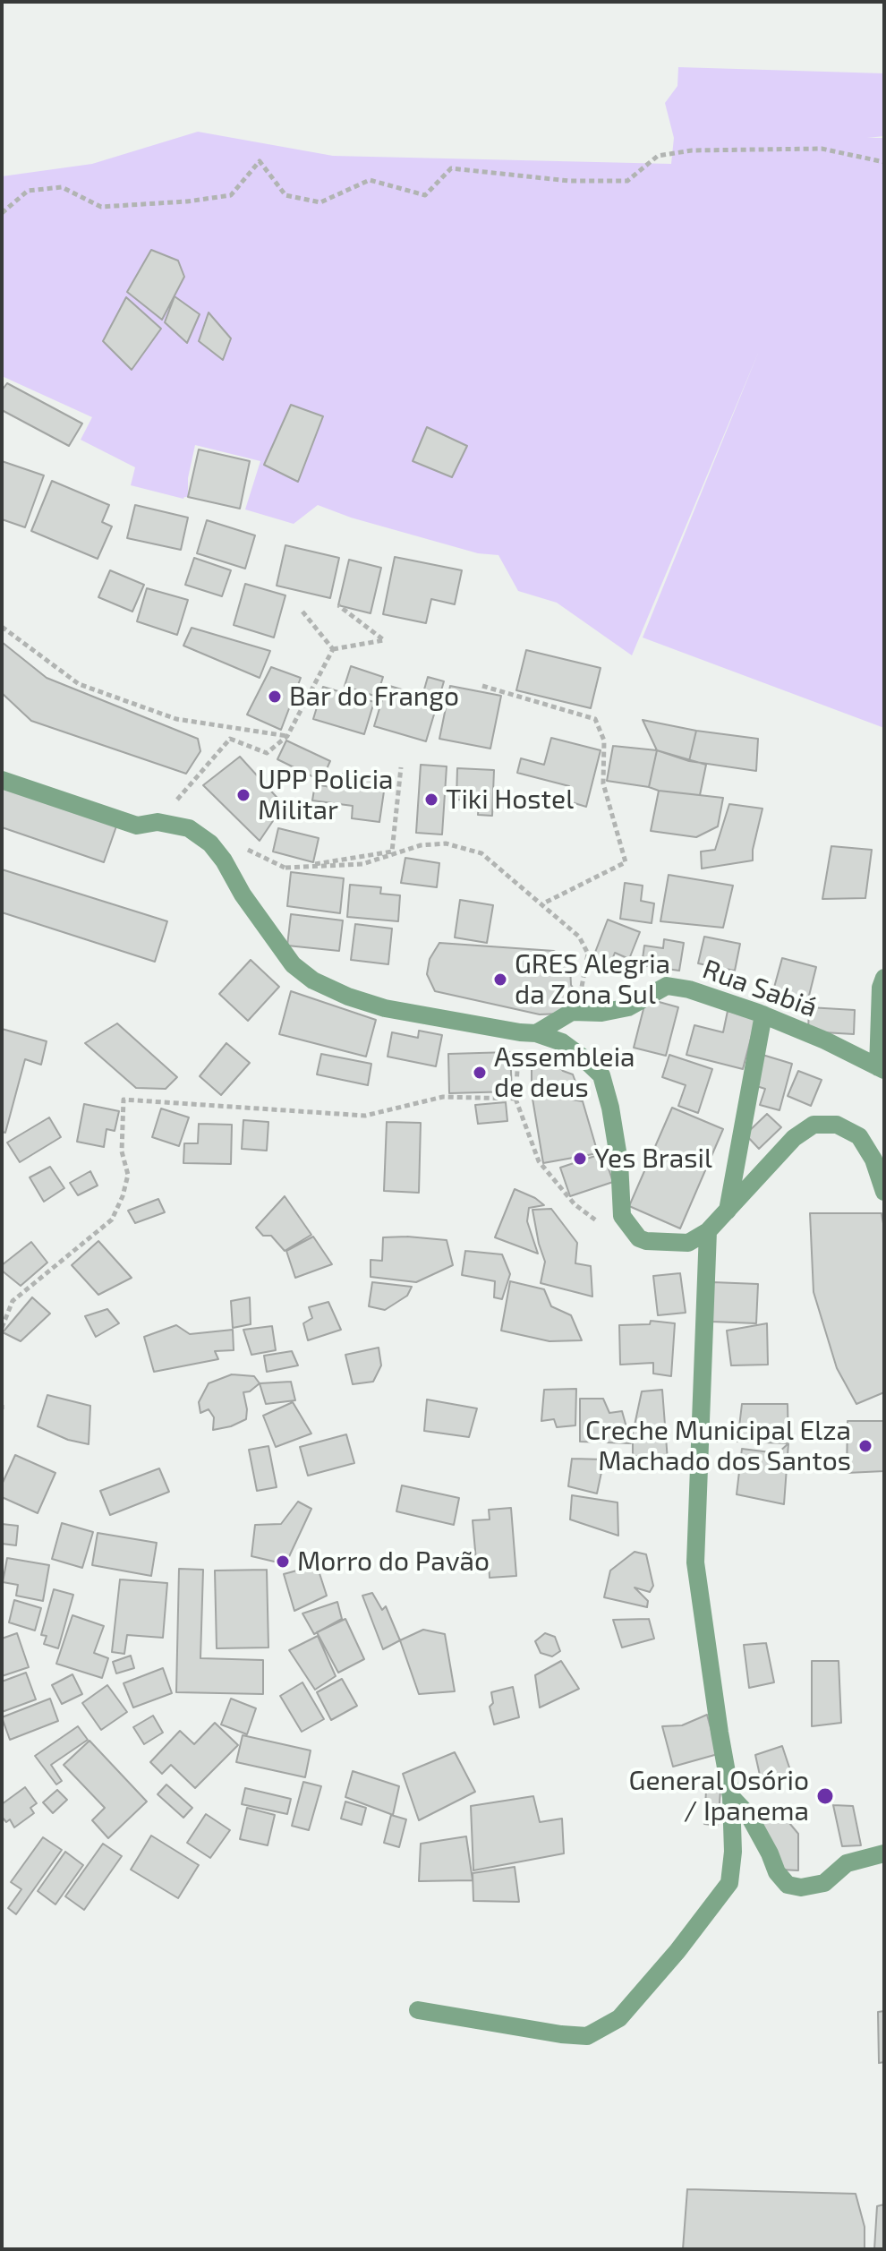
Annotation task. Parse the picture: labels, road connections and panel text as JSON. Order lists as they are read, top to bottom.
{
  "streets": {
    "street": ["Rua Sabiá"]
  },
  "places": [
    "Bar do Frango",
    "UPP Policia Militar",
    "Tiki Hostel",
    "GRES Alegria da Zona Sul",
    "Assembleia de deus",
    "Yes Brasil",
    "Creche Municipal Elza Machado dos Santos",
    "Morro do Pavão",
    "General Osório / Ipanema"
  ]
}
